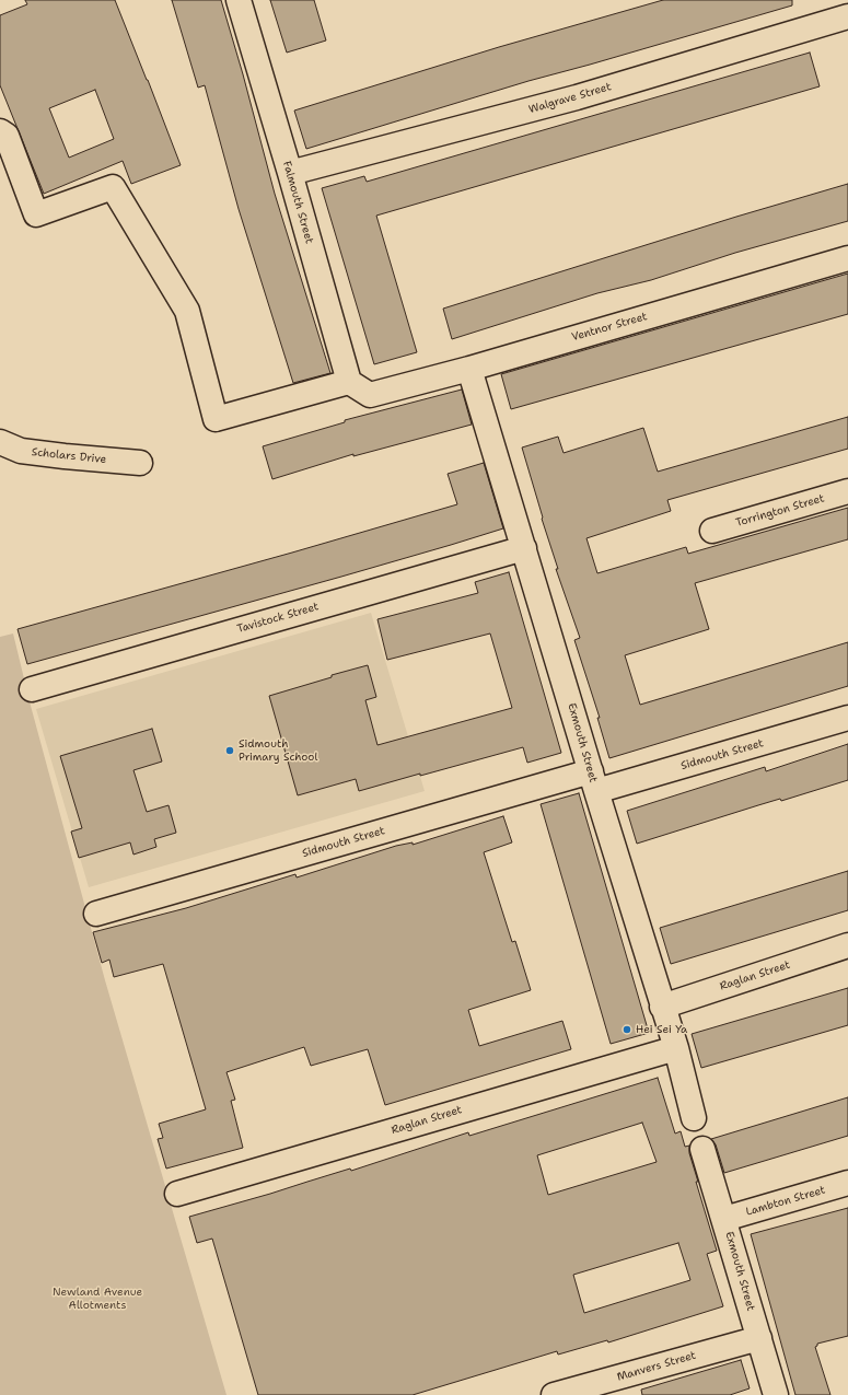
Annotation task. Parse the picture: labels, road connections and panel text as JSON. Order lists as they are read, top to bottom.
{
  "streets": {
    "street": [
      "Walgrave Street",
      "Falmouth Street",
      "Ventnor Street",
      "Scholars Drive",
      "Torrington Street",
      "Tavistock Street",
      "Exmouth Street",
      "Sidmouth Street",
      "Raglan Street",
      "Lambton Street",
      "Manvers Street"
    ]
  },
  "crossings": [
    ["Walgrave Street", "Falmouth Street"],
    ["Falmouth Street", "Ventnor Street"],
    ["Ventnor Street", "Exmouth Street"],
    ["Tavistock Street", "Exmouth Street"],
    ["Exmouth Street", "Sidmouth Street"],
    ["Exmouth Street", "Raglan Street"],
    ["Exmouth Street", "Lambton Street"],
    ["Exmouth Street", "Manvers Street"]
  ],
  "parks": ["Newland Avenue Allotments"],
  "places": ["Sidmouth Primary School", "Hei Sei Ya"]
}
